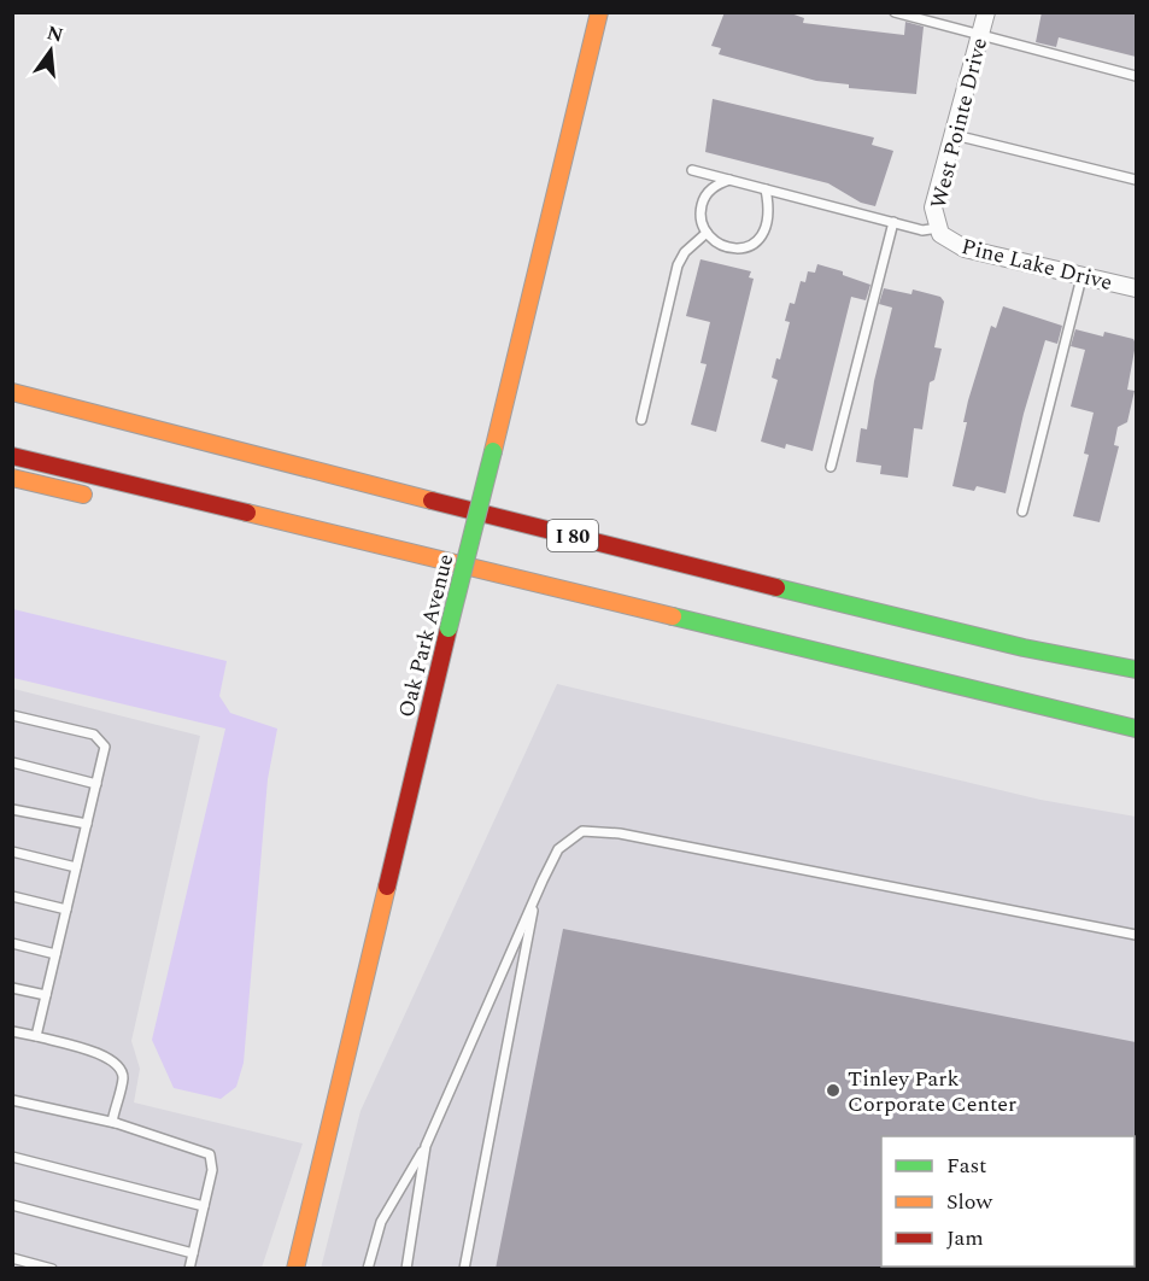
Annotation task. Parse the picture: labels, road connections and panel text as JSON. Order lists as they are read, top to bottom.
{
  "streets": {
    "main road": ["I 80", "Oak Park Avenue"],
    "street": ["West Pointe Drive", "Pine Lake Drive"]
  },
  "crossings": [
    ["West Pointe Drive", "Pine Lake Drive"]
  ],
  "places": ["Tinley Park Corporate Center"],
  "legend": ["Fast", "Slow", "Jam"],
  "north": "top"
}
